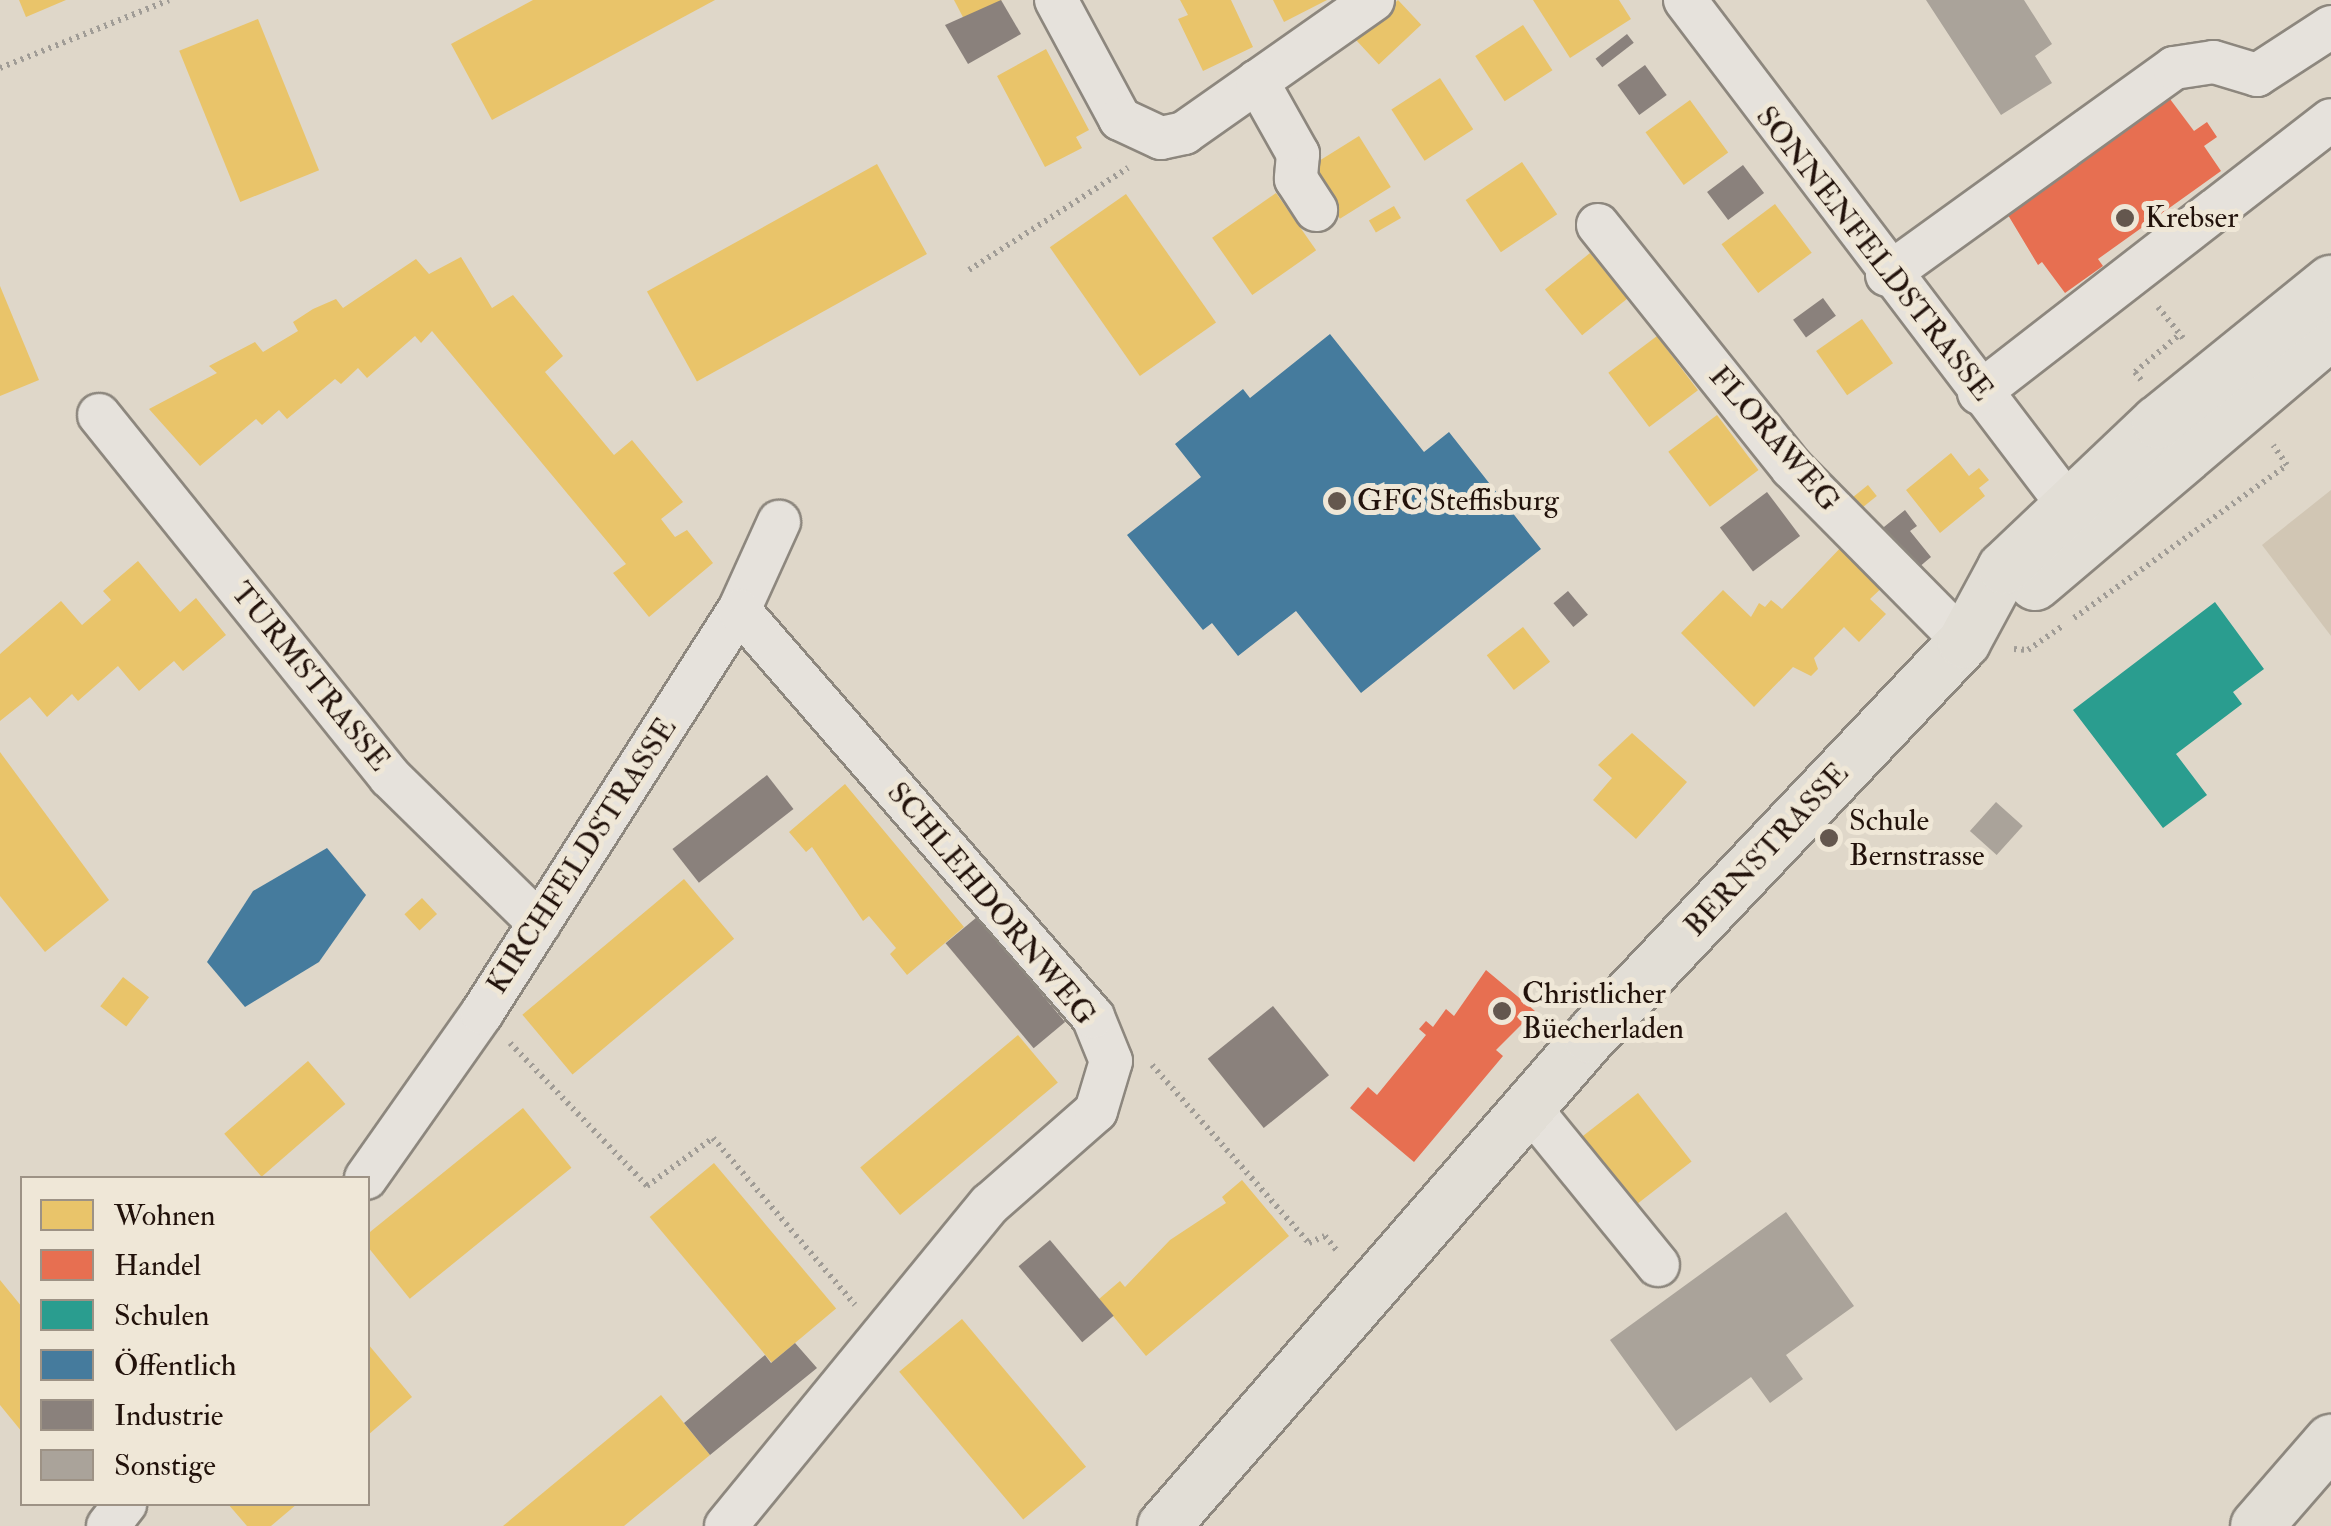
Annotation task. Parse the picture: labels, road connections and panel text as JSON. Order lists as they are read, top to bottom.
{
  "streets": {
    "main road": ["BERNSTRASSE"],
    "street": [
      "SONNENFELDSTRASSE",
      "FLORAWEG",
      "TURMSTRASSE",
      "KIRCHFELDSTRASSE",
      "SCHLEHDORNWEG"
    ]
  },
  "crossings": [
    ["SONNENFELDSTRASSE", "BERNSTRASSE"],
    ["FLORAWEG", "BERNSTRASSE"],
    ["TURMSTRASSE", "KIRCHFELDSTRASSE"],
    ["KIRCHFELDSTRASSE", "SCHLEHDORNWEG"]
  ],
  "places": [
    "Krebser",
    "GFC Steffisburg",
    "Schule Bernstrasse",
    "Christlicher Büecherladen"
  ],
  "legend": [
    "Wohnen",
    "Handel",
    "Schulen",
    "Öffentlich",
    "Industrie",
    "Sonstige"
  ]
}
